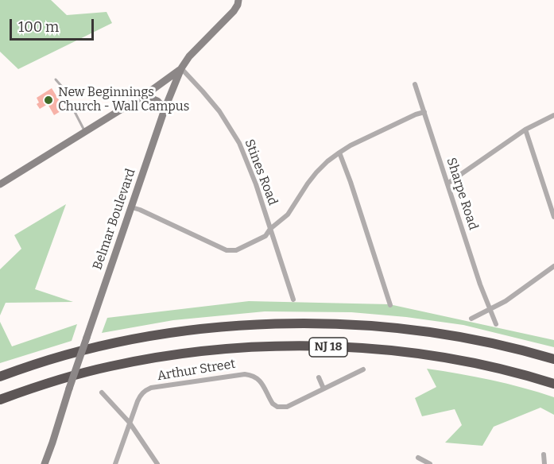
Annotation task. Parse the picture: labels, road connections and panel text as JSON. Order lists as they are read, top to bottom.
{
  "streets": {
    "highway": ["NJ 18"],
    "main road": ["Belmar Boulevard"],
    "street": ["Stines Road", "Sharpe Road", "Arthur Street"]
  },
  "crossings": [
    ["Stines Road", "Belmar Boulevard"]
  ],
  "places": ["New Beginnings Church - Wall Campus"],
  "scale_bar": "100 m"
}
